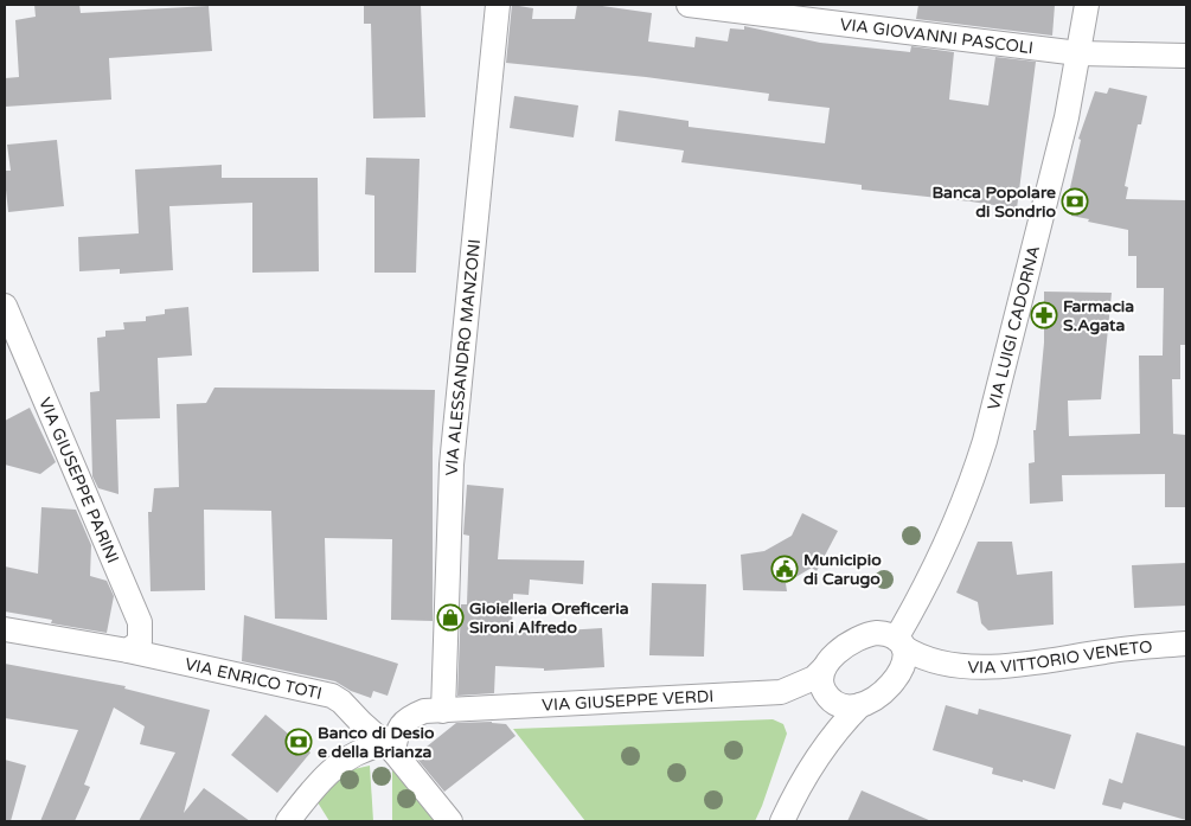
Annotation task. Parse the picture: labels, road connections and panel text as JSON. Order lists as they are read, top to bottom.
{
  "streets": {
    "street": [
      "VIA GIOVANNI PASCOLI",
      "VIA LUIGI CADORNA",
      "VIA ALESSANDRO MANZONI",
      "VIA GIUSEPPE PARINI",
      "VIA VITTORIO VENETO",
      "VIA ENRICO TOTI",
      "VIA GIUSEPPE VERDI"
    ]
  },
  "crossings": [
    ["VIA GIOVANNI PASCOLI", "VIA LUIGI CADORNA"],
    ["VIA LUIGI CADORNA", "VIA VITTORIO VENETO"],
    ["VIA LUIGI CADORNA", "VIA GIUSEPPE VERDI"],
    ["VIA ALESSANDRO MANZONI", "VIA GIUSEPPE VERDI"],
    ["VIA GIUSEPPE PARINI", "VIA ENRICO TOTI"],
    ["VIA VITTORIO VENETO", "VIA GIUSEPPE VERDI"],
    ["VIA ENRICO TOTI", "VIA GIUSEPPE VERDI"]
  ],
  "places": {
    "bank": ["Banca Popolare di Sondrio", "Banco di Desio e della Brianza"],
    "pharmacy": ["Farmacia S.Agata"],
    "public building": ["Municipio di Carugo"],
    "shop": ["Gioielleria Oreficeria Sironi Alfredo"]
  }
}
